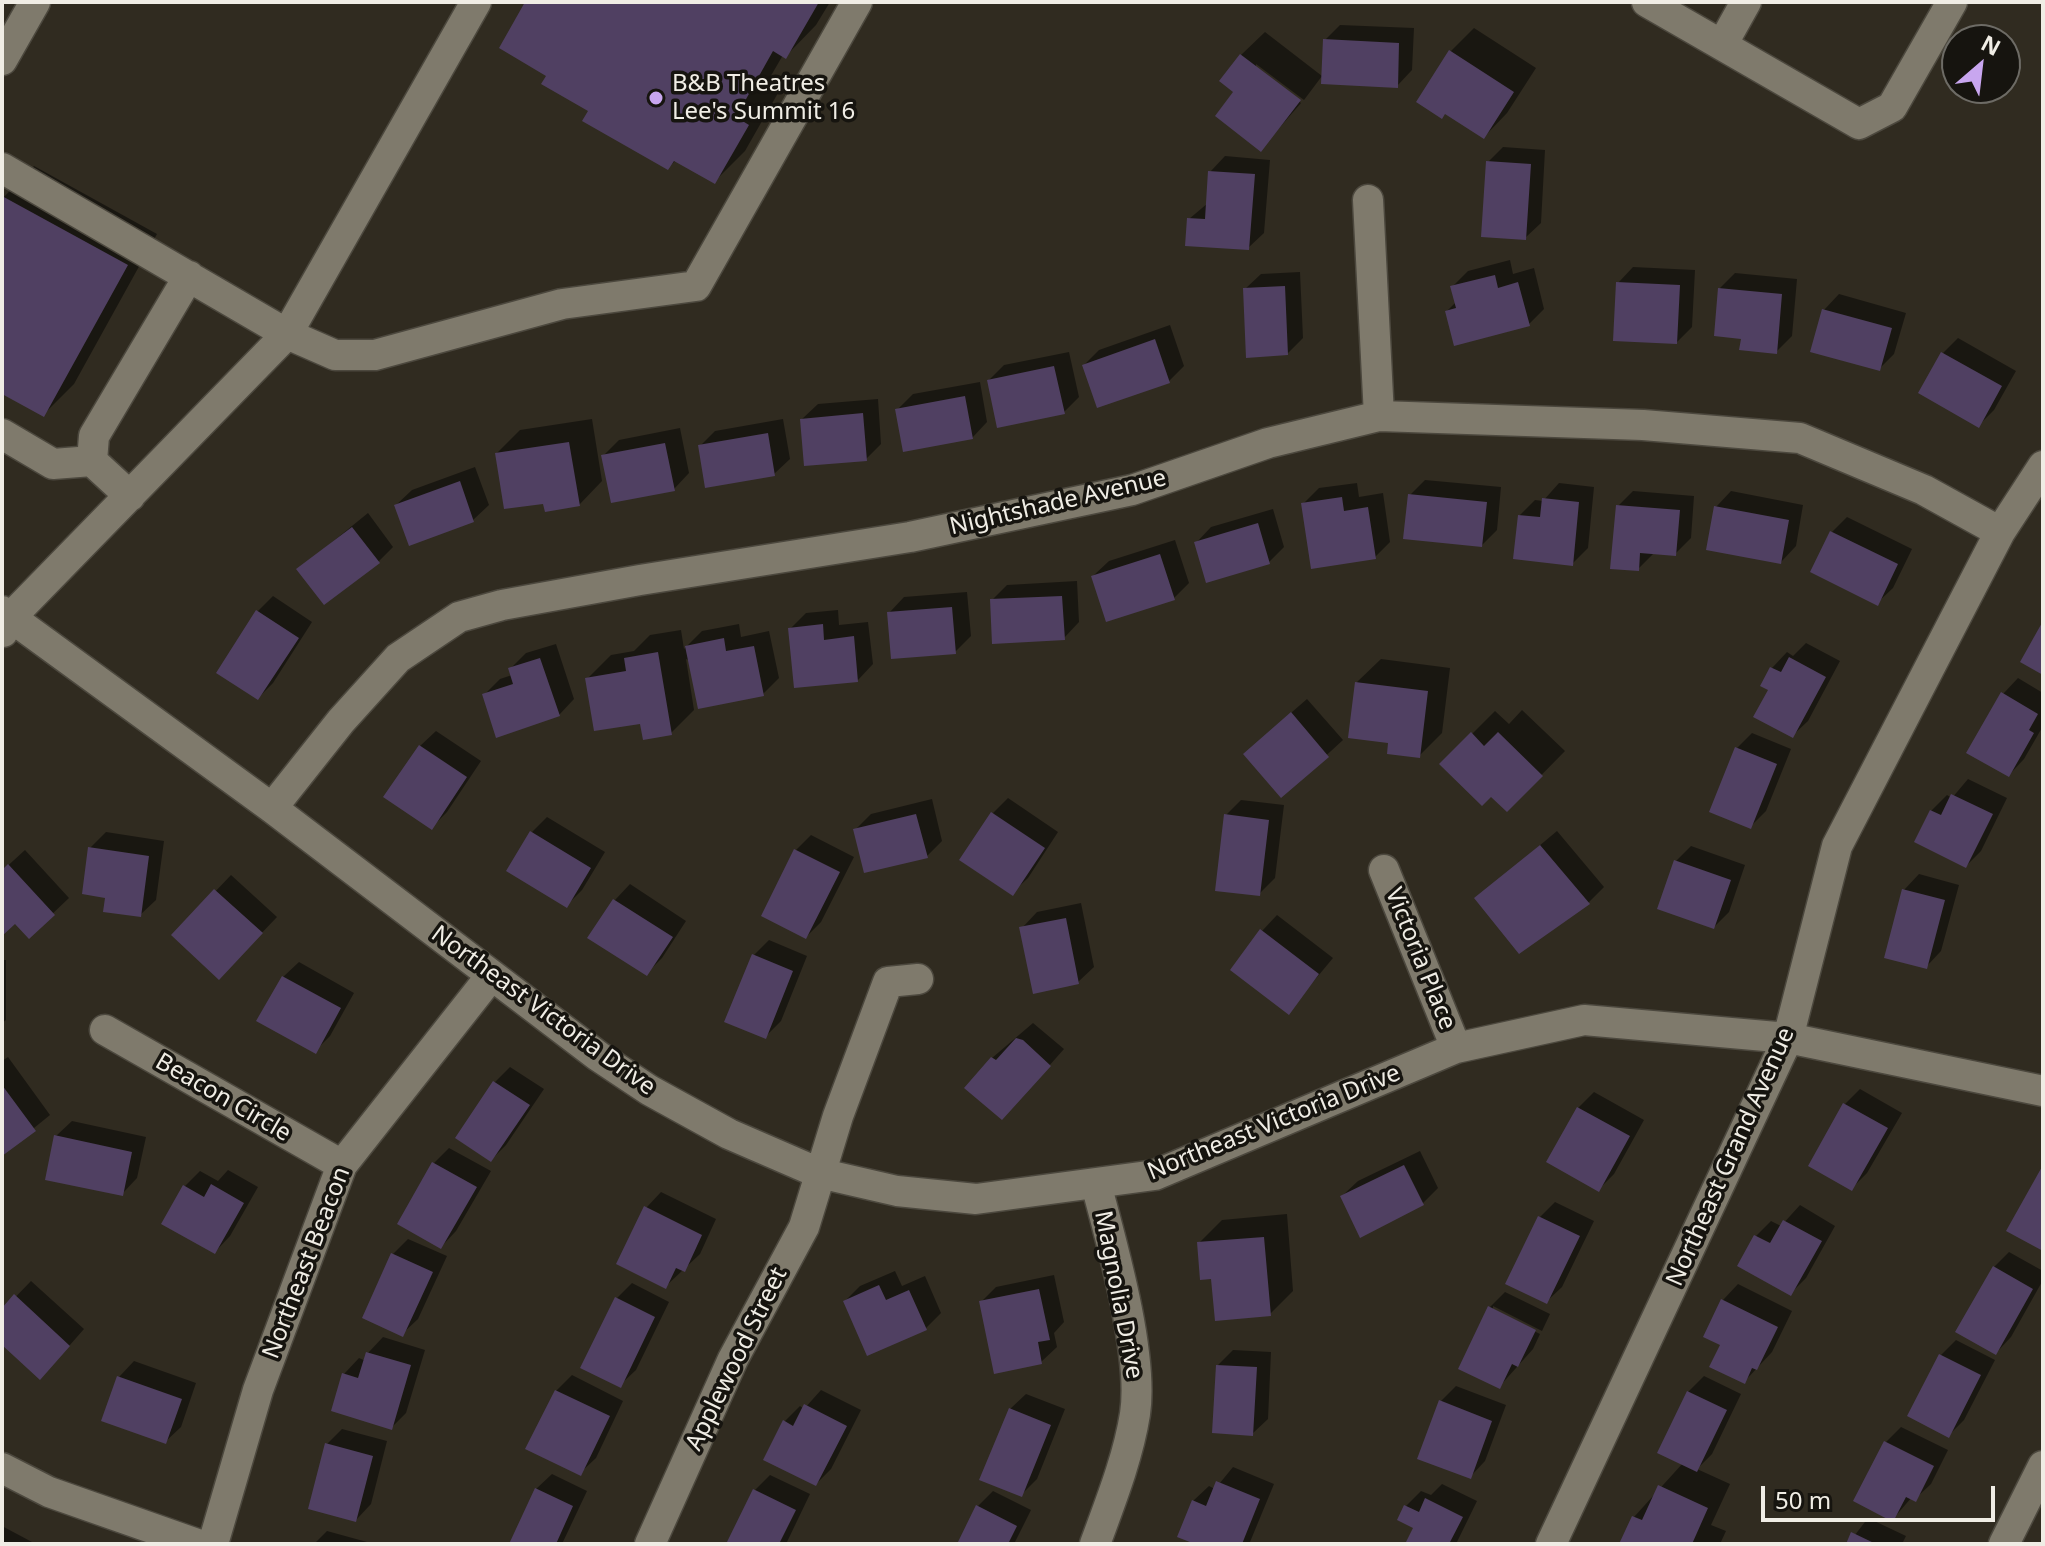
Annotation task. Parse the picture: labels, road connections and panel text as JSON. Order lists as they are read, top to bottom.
{
  "streets": {
    "street": [
      "Nightshade Avenue",
      "Victoria Place",
      "Northeast Victoria Drive",
      "Beacon Circle",
      "Northeast Grand Avenue",
      "Northeast Beacon",
      "Magnolia Drive",
      "Applewood Street"
    ]
  },
  "crossings": [
    ["Nightshade Avenue", "Northeast Victoria Drive"],
    ["Nightshade Avenue", "Northeast Grand Avenue"],
    ["Victoria Place", "Northeast Victoria Drive"],
    ["Northeast Victoria Drive", "Northeast Grand Avenue"],
    ["Northeast Victoria Drive", "Northeast Beacon"],
    ["Northeast Victoria Drive", "Magnolia Drive"],
    ["Northeast Victoria Drive", "Applewood Street"],
    ["Beacon Circle", "Northeast Beacon"]
  ],
  "places": ["B&B Theatres Lee's Summit 16"],
  "scale_bar": "50 m",
  "north": "top right"
}
